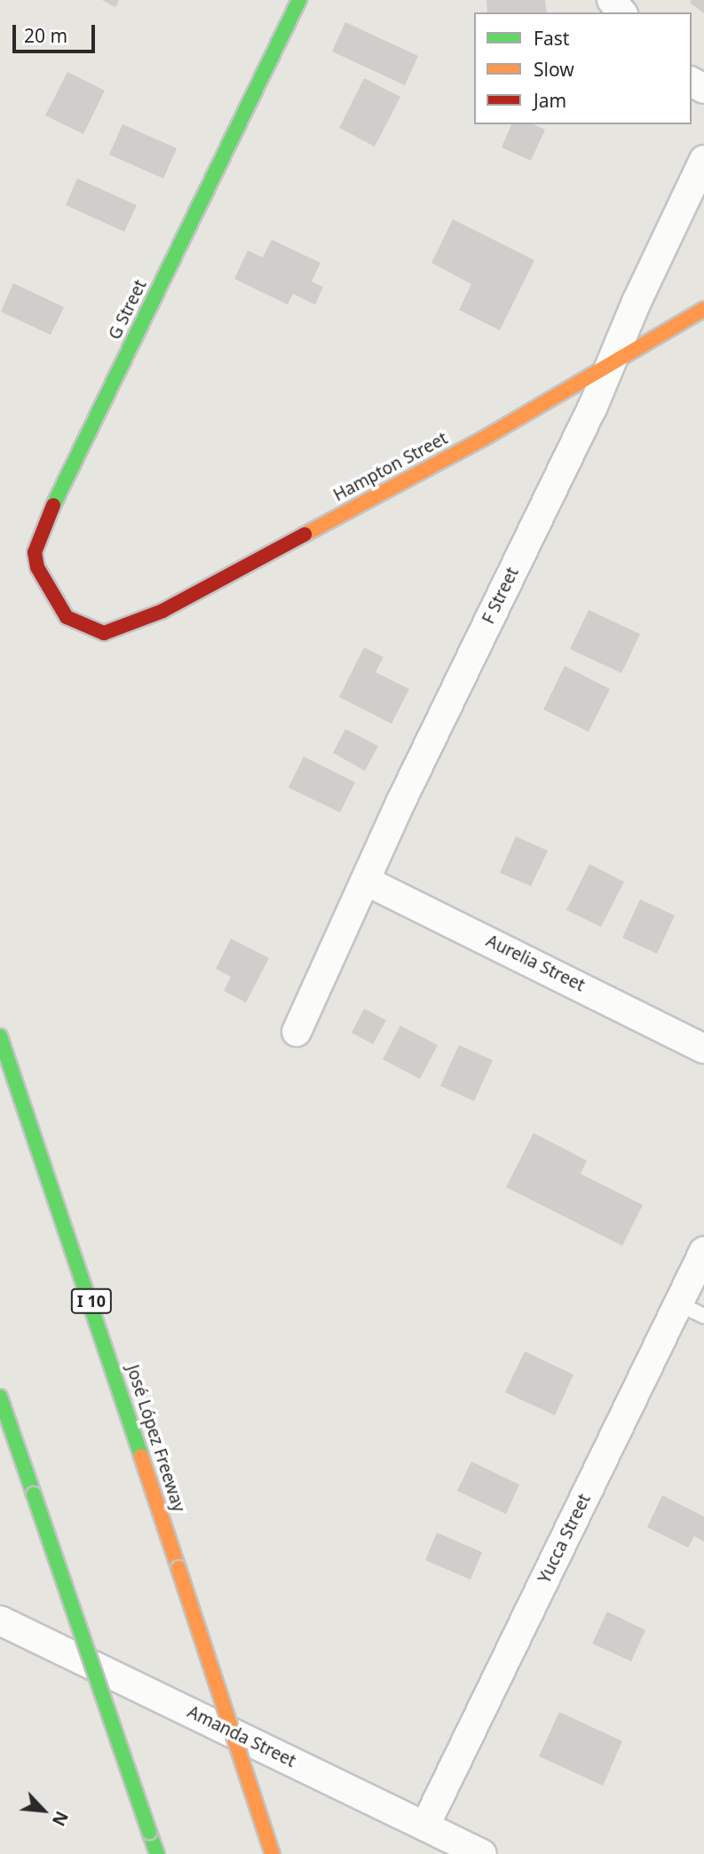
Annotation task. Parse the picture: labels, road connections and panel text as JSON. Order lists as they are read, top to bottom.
{
  "streets": {
    "main road": [
      "G Street",
      "Hampton Street",
      "I 10",
      "José López Freeway"
    ],
    "street": [
      "F Street",
      "Aurelia Street",
      "Yucca Street",
      "Amanda Street"
    ]
  },
  "crossings": [
    ["G Street", "Hampton Street"],
    ["Hampton Street", "F Street"],
    ["F Street", "Aurelia Street"],
    ["Yucca Street", "Amanda Street"]
  ],
  "legend": ["Fast", "Slow", "Jam"],
  "scale_bar": "20 m",
  "north": "bottom right"
}
